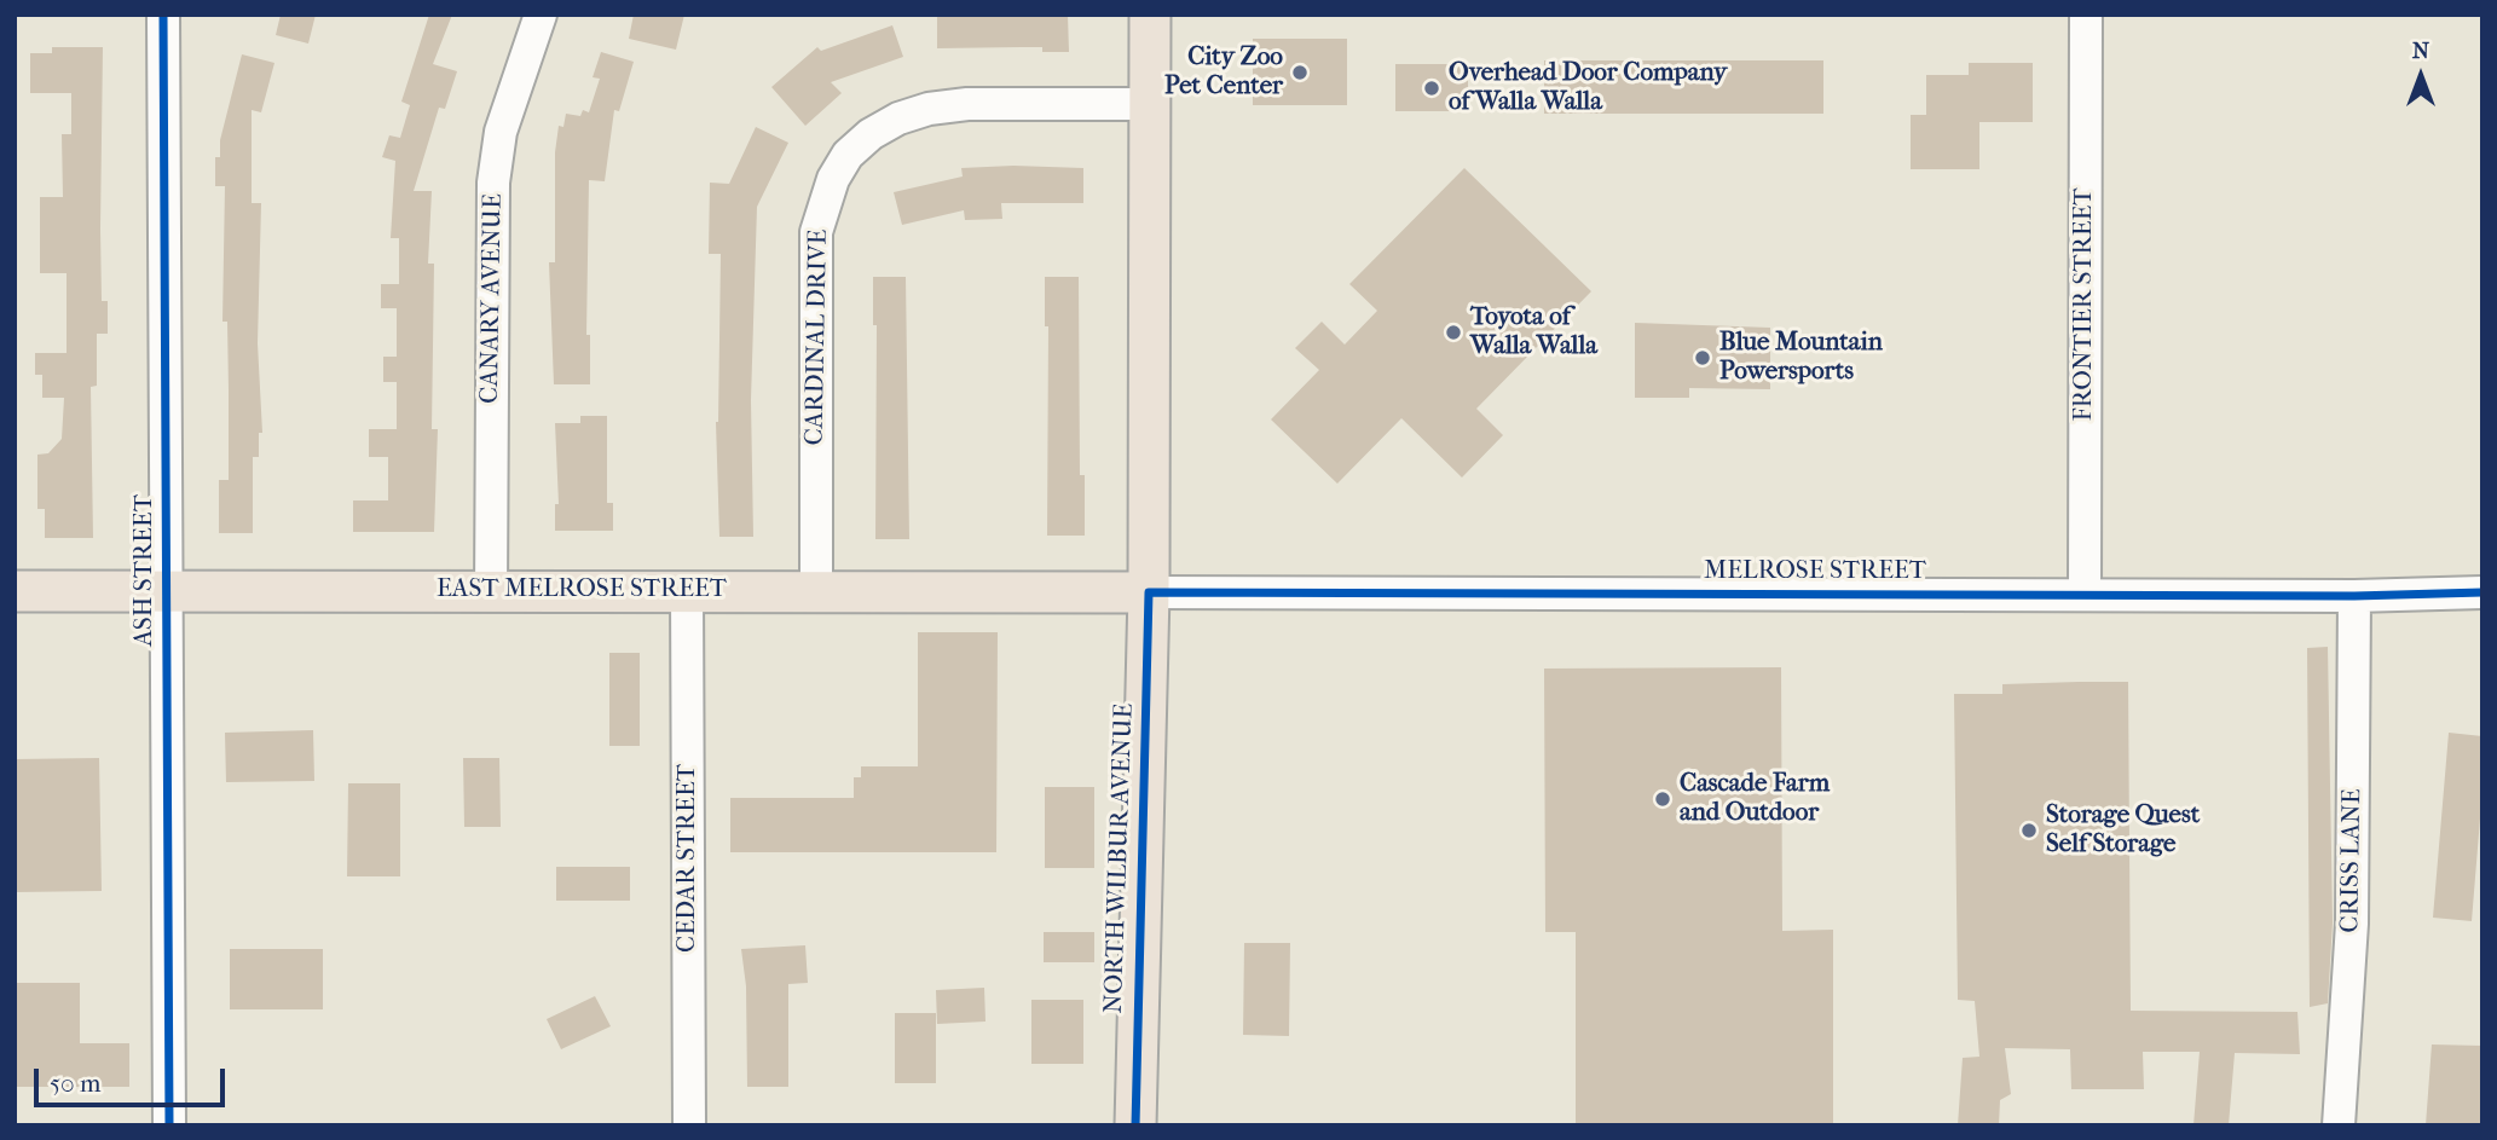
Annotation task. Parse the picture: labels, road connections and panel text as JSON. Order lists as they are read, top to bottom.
{
  "streets": {
    "main road": ["EAST MELROSE STREET", "NORTH WILBUR AVENUE"],
    "street": [
      "CANARY AVENUE",
      "FRONTIER STREET",
      "CARDINAL DRIVE",
      "ASH STREET",
      "MELROSE STREET",
      "CEDAR STREET",
      "CRISS LANE"
    ]
  },
  "crossings": [
    ["CANARY AVENUE", "EAST MELROSE STREET"],
    ["FRONTIER STREET", "MELROSE STREET"],
    ["CARDINAL DRIVE", "EAST MELROSE STREET"],
    ["CARDINAL DRIVE", "NORTH WILBUR AVENUE"],
    ["ASH STREET", "EAST MELROSE STREET"],
    ["MELROSE STREET", "EAST MELROSE STREET"],
    ["MELROSE STREET", "NORTH WILBUR AVENUE"],
    ["MELROSE STREET", "CRISS LANE"],
    ["EAST MELROSE STREET", "CEDAR STREET"],
    ["EAST MELROSE STREET", "NORTH WILBUR AVENUE"]
  ],
  "places": [
    "City Zoo Pet Center",
    "Overhead Door Company of Walla Walla",
    "Toyota of Walla Walla",
    "Blue Mountain Powersports",
    "Cascade Farm and Outdoor",
    "Storage Quest Self Storage"
  ],
  "scale_bar": "50 m",
  "north": "top"
}
